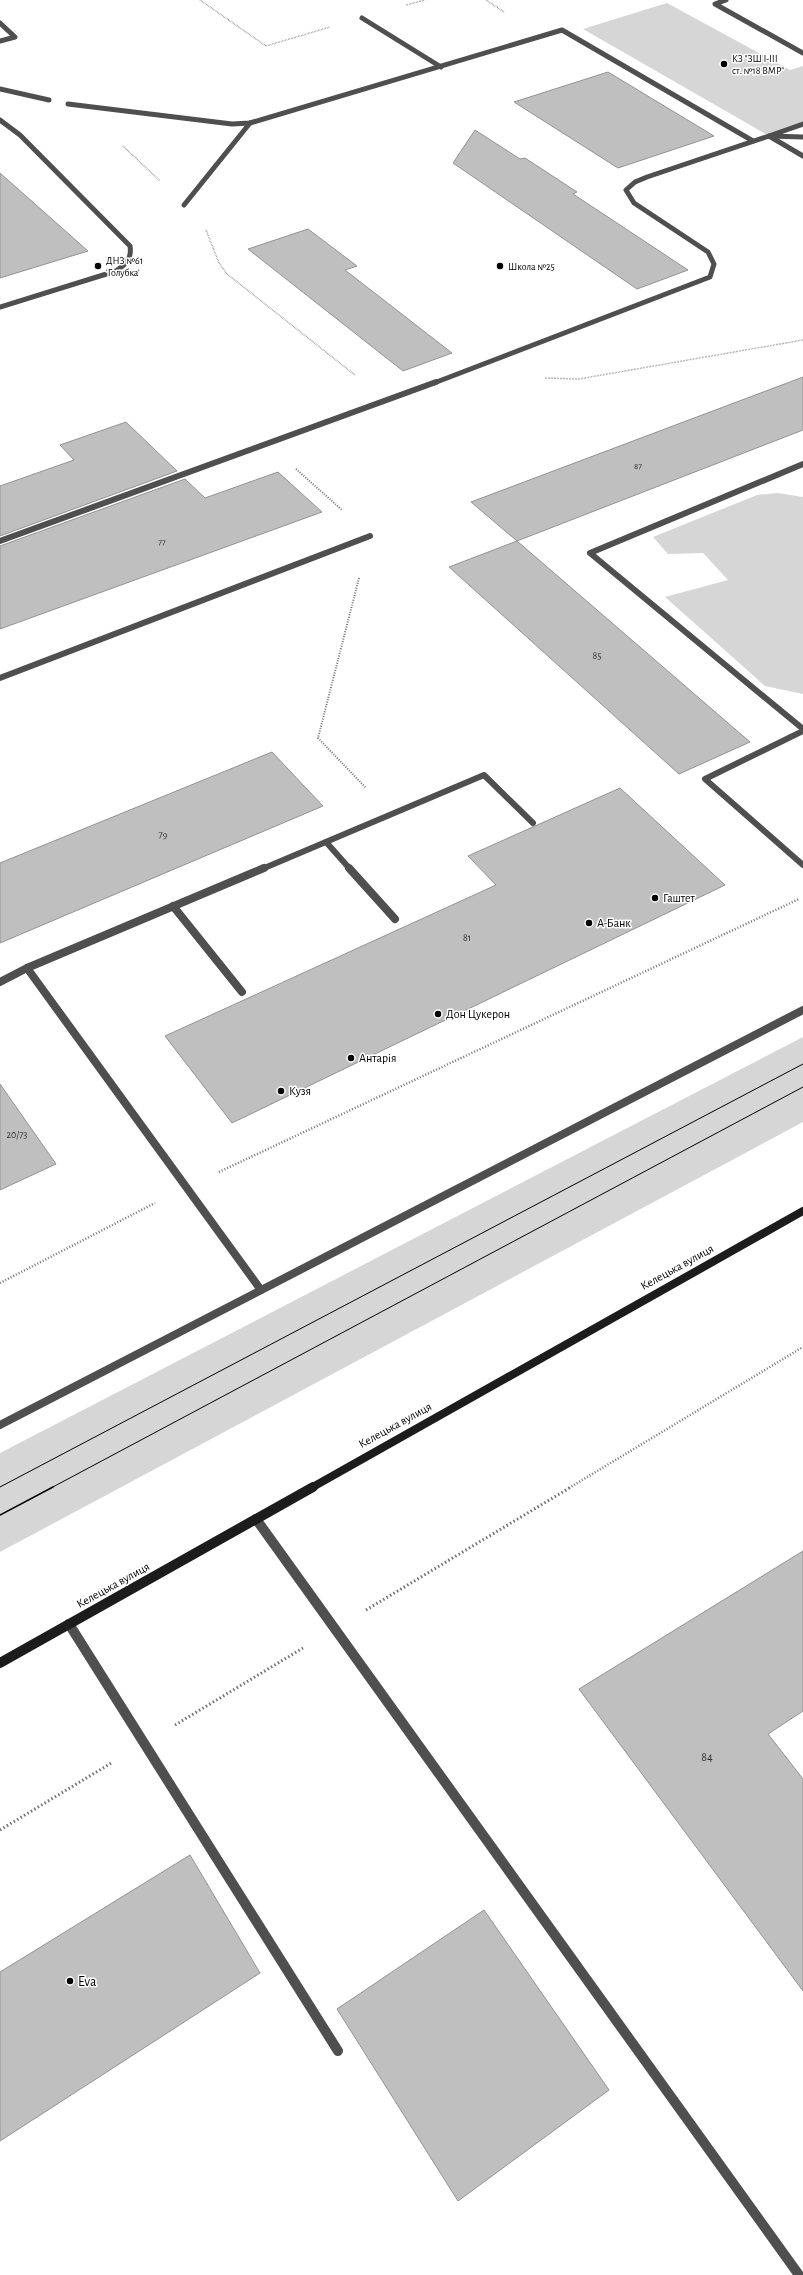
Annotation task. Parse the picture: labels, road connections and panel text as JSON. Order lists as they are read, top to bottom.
{
  "streets": {
    "main road": ["Келецька вулиця"]
  },
  "places": [
    "КЗ \"ЗШ І-ІІІ ст. №18 ВМР\"",
    "ДНЗ №61 'Голубка'",
    "Школа №25",
    "Гаштет",
    "А-Банк",
    "Дон Цукерон",
    "Антарія",
    "Кузя",
    "Eva"
  ],
  "house_numbers": [
    "87",
    "77",
    "85",
    "79",
    "81",
    "20/73",
    "84"
  ]
}
